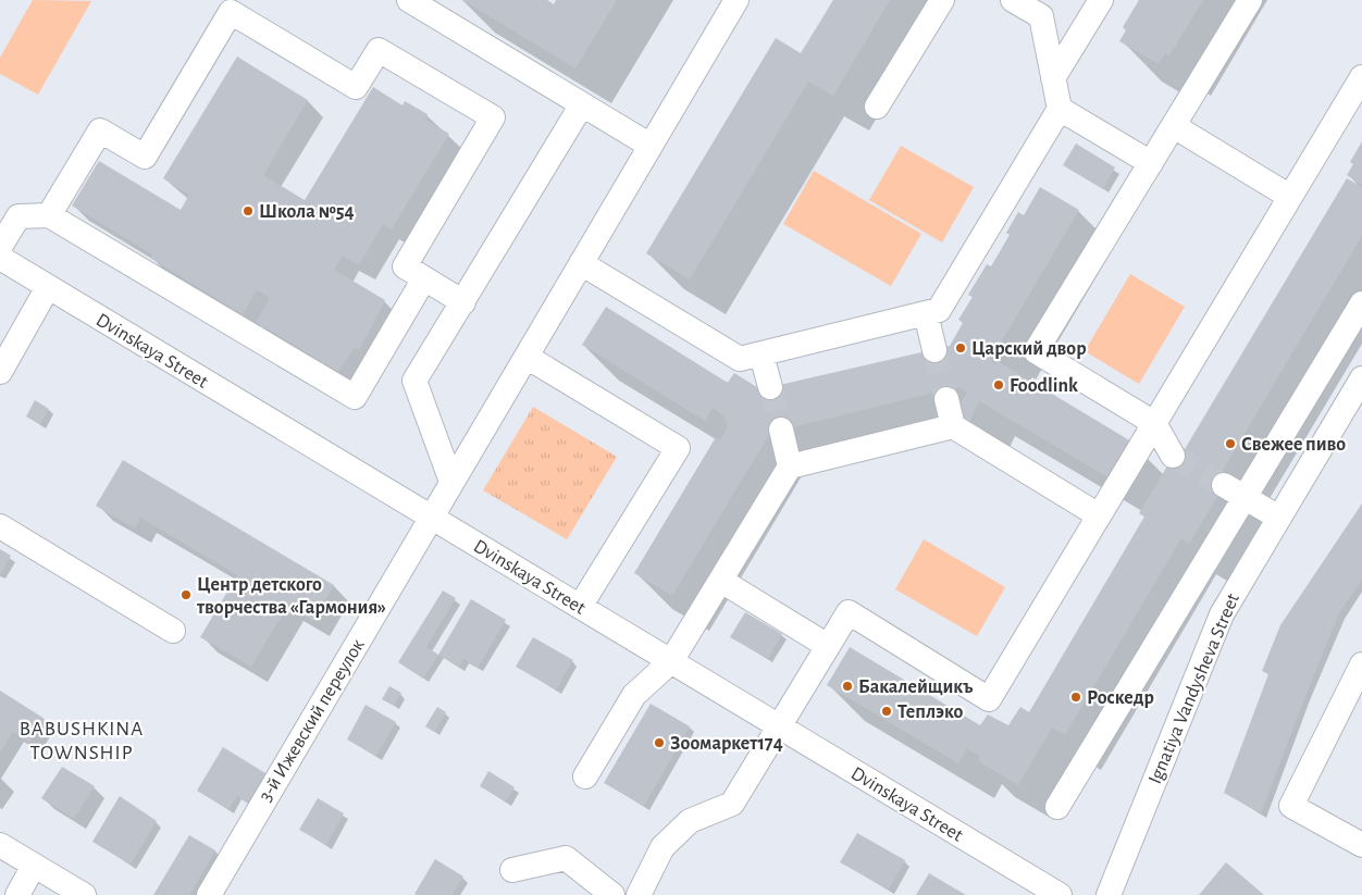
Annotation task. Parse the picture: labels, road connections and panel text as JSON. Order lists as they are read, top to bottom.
{
  "streets": {
    "street": ["Dvinskaya Street", "Ignatiya Vandysheva Street", "3-й Ижевский переулок"]
  },
  "crossings": [
    ["Dvinskaya Street", "3-й Ижевский переулок"]
  ],
  "districts": ["BABUSHKINA TOWNSHIP"],
  "places": [
    "Школа №54",
    "Царский двор",
    "Foodlink",
    "Свежее пиво",
    "Центр детского творчества «Гармония»",
    "Бакалейщикъ",
    "Роскедр",
    "Теплэко",
    "Зоомаркет174"
  ]
}
